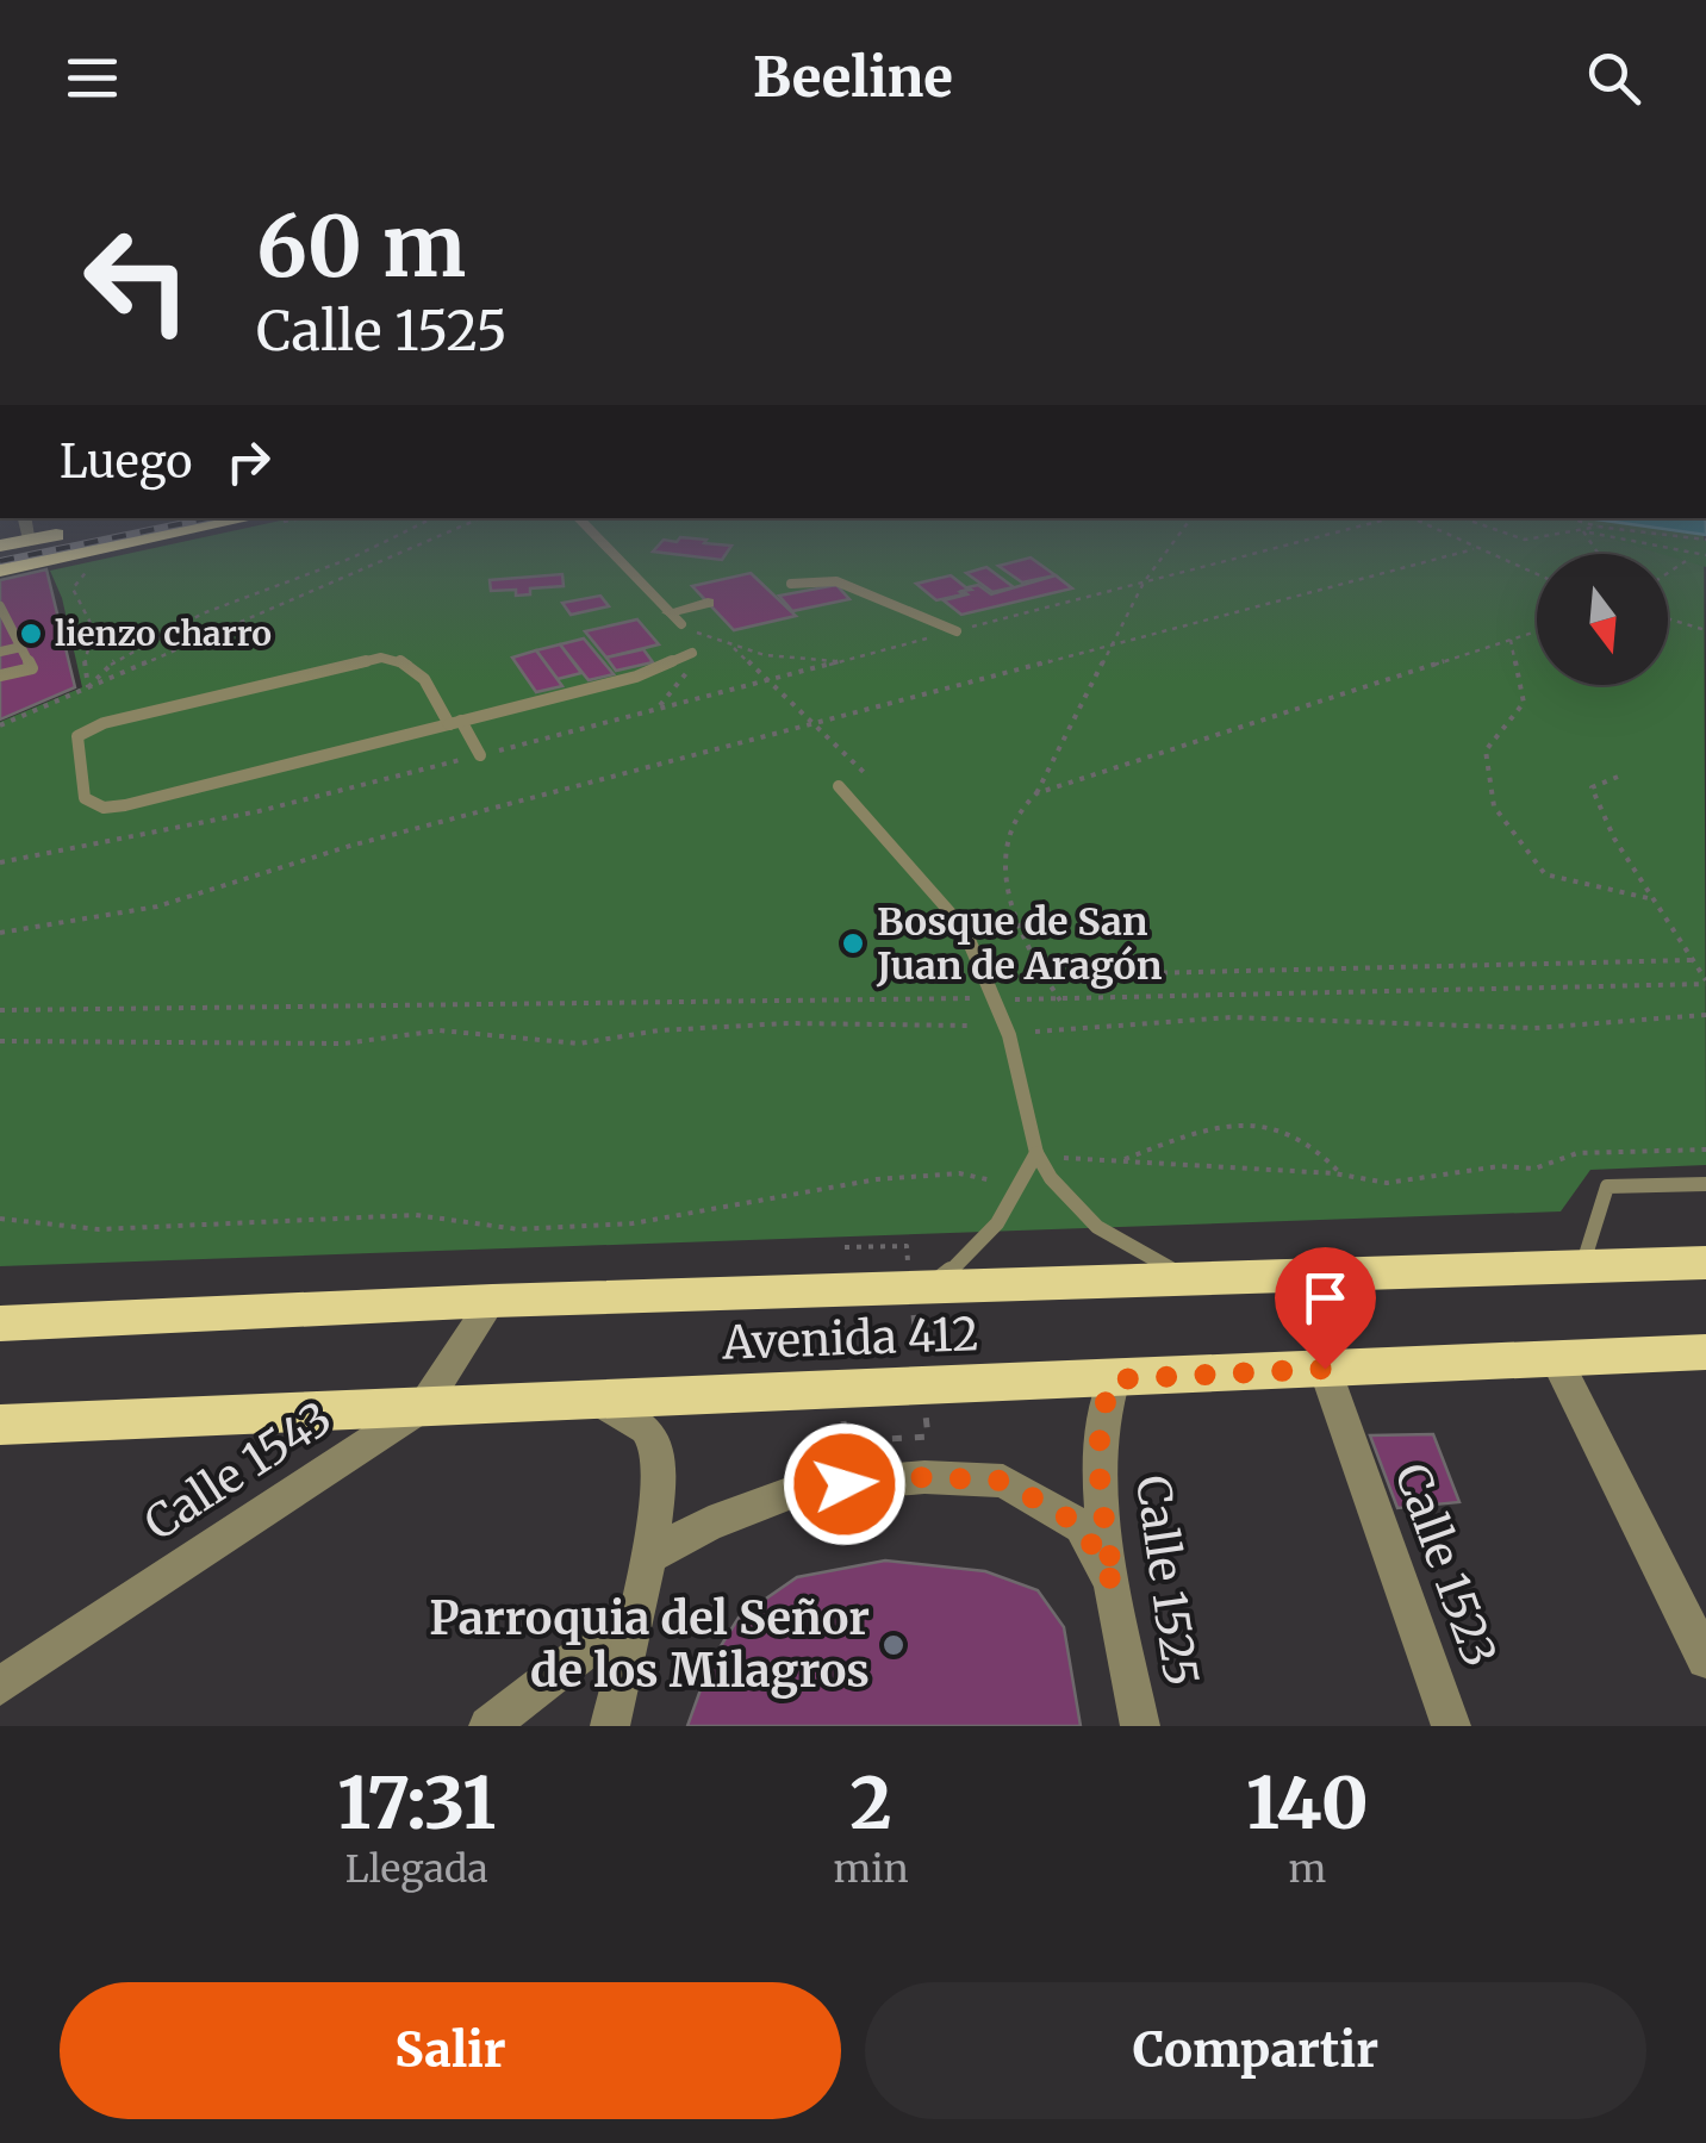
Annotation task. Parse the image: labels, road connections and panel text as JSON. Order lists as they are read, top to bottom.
{
  "streets": {
    "main road": ["Avenida 412"],
    "street": ["Calle 1543", "Calle 1523", "Calle 1525"]
  },
  "crossings": [
    ["Avenida 412", "Calle 1543"],
    ["Avenida 412", "Calle 1523"],
    ["Avenida 412", "Calle 1525"]
  ],
  "places": ["lienzo charro", "Bosque de San Juan de Aragón", "Parroquia del Señor de los Milagros"],
  "north": "bottom",
  "page": {
    "header": "Beeline",
    "turn": ["60 m", "Calle 1525"],
    "then": "Luego",
    "eta": [
      "17:31",
      "Llegada",
      "2",
      "min",
      "140",
      "m"
    ],
    "buttons": ["Salir", "Compartir"]
  }
}
